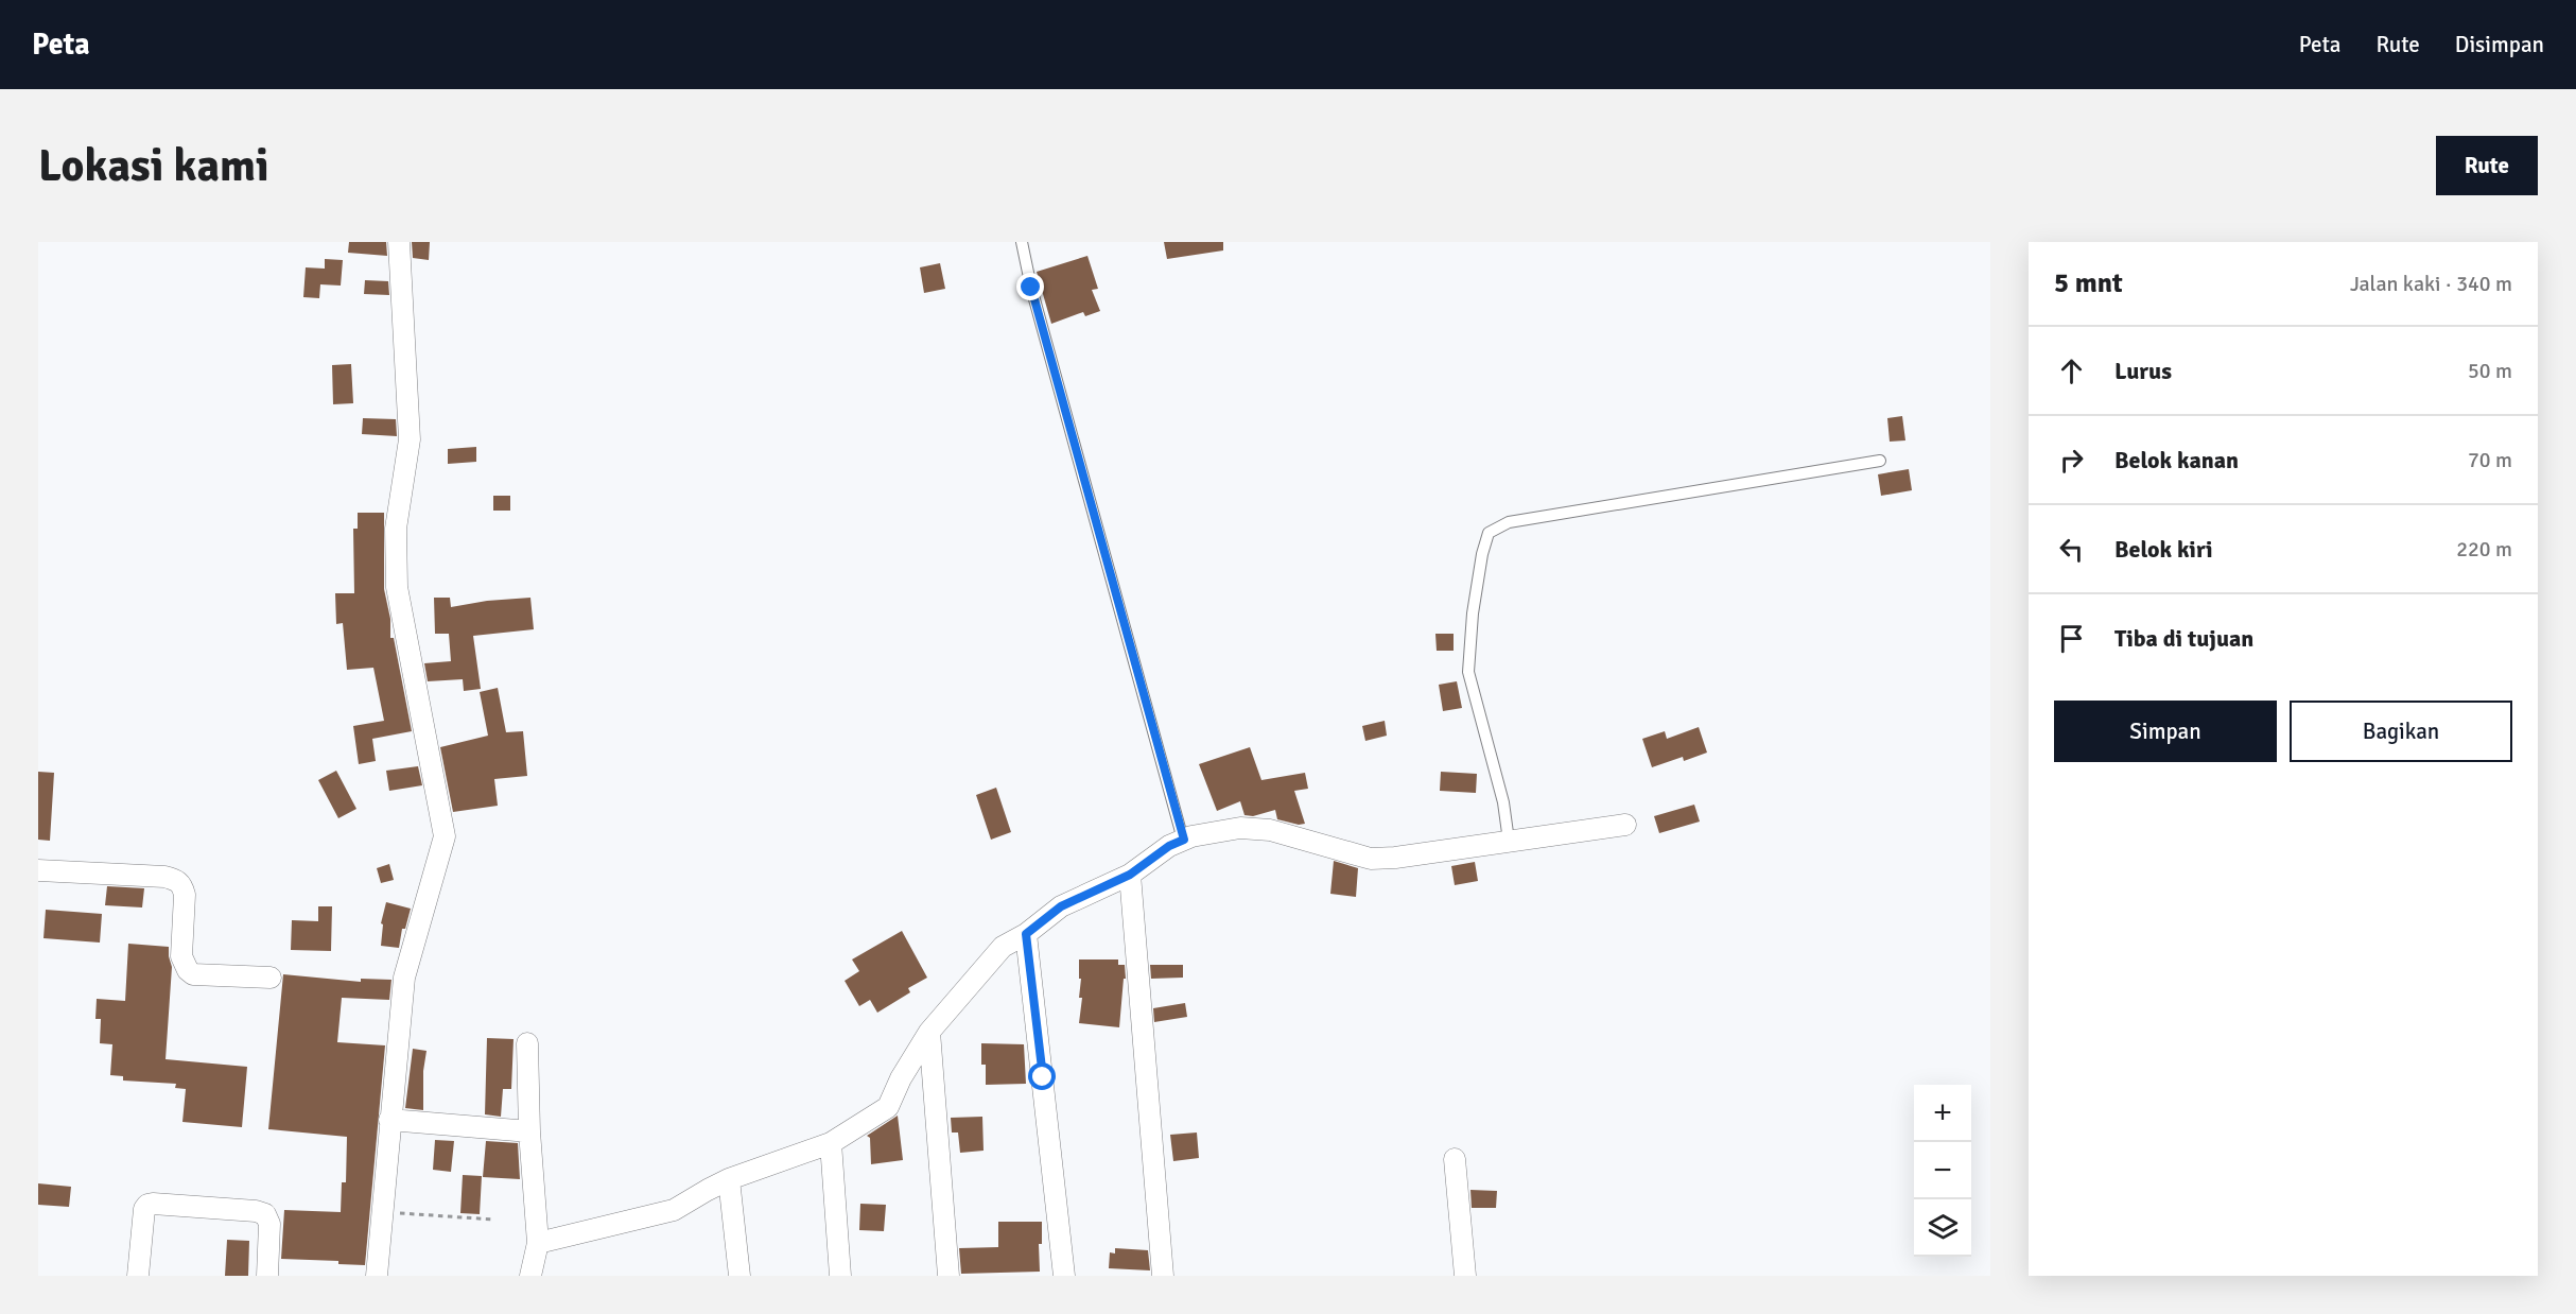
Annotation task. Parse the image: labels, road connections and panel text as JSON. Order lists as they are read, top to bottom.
{
  "page": {
    "header": "Peta",
    "nav": ["Peta", "Rute", "Disimpan"],
    "buttons": [
      "Rute",
      ["Simpan", "Bagikan"]
    ],
    "title": "Lokasi kami",
    "heading": ["5 mnt", "Jalan kaki · 340 m"],
    "list": [
      ["Lurus", "50 m"],
      ["Belok kanan", "70 m"],
      ["Belok kiri", "220 m"],
      "Tiba di tujuan"
    ],
    "map_buttons": ["+", "−"]
  }
}
